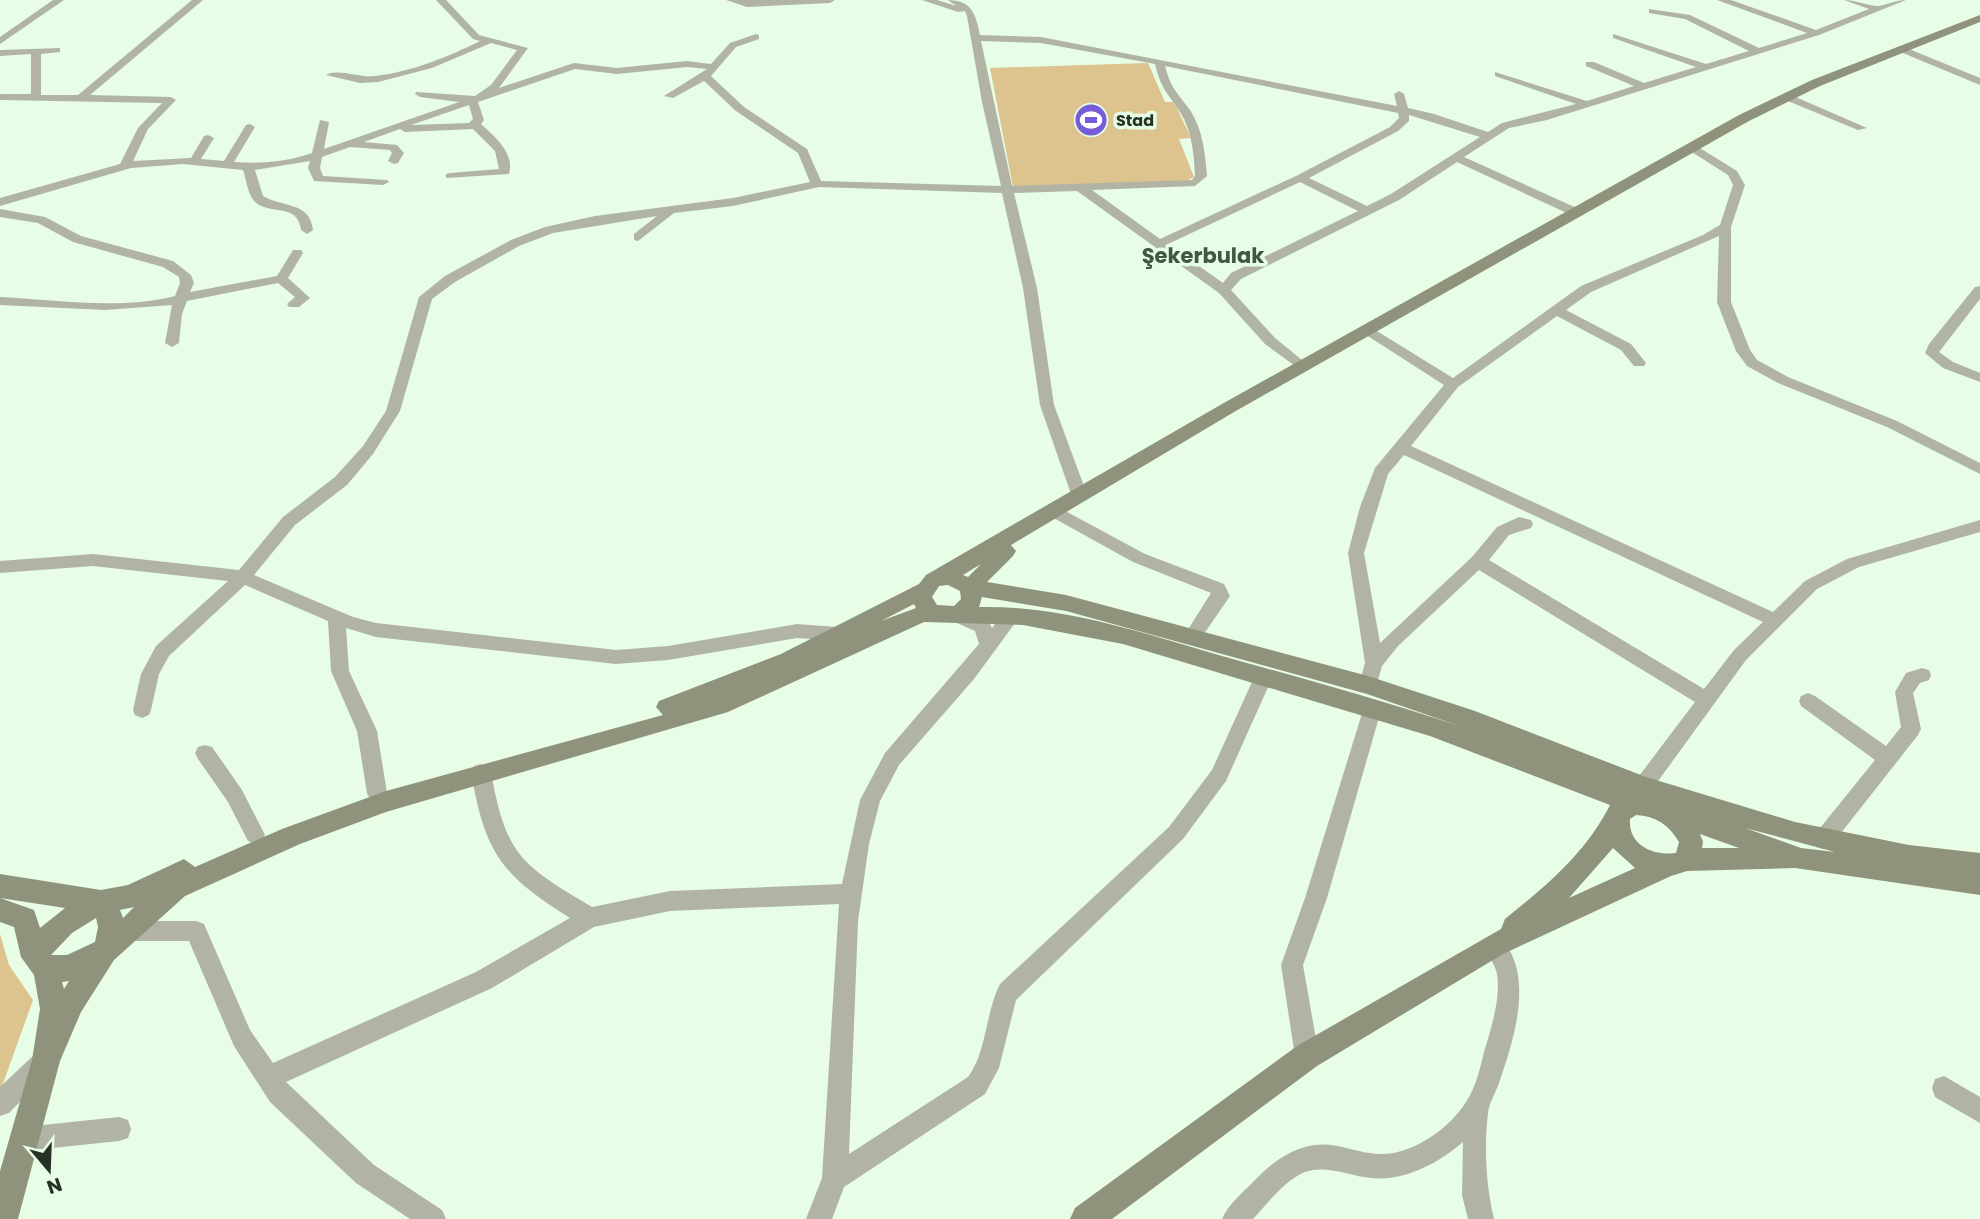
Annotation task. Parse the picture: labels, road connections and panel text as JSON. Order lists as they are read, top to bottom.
{
  "districts": ["Şekerbulak"],
  "places": {
    "sports": ["Stad"]
  },
  "north": "bottom"
}
